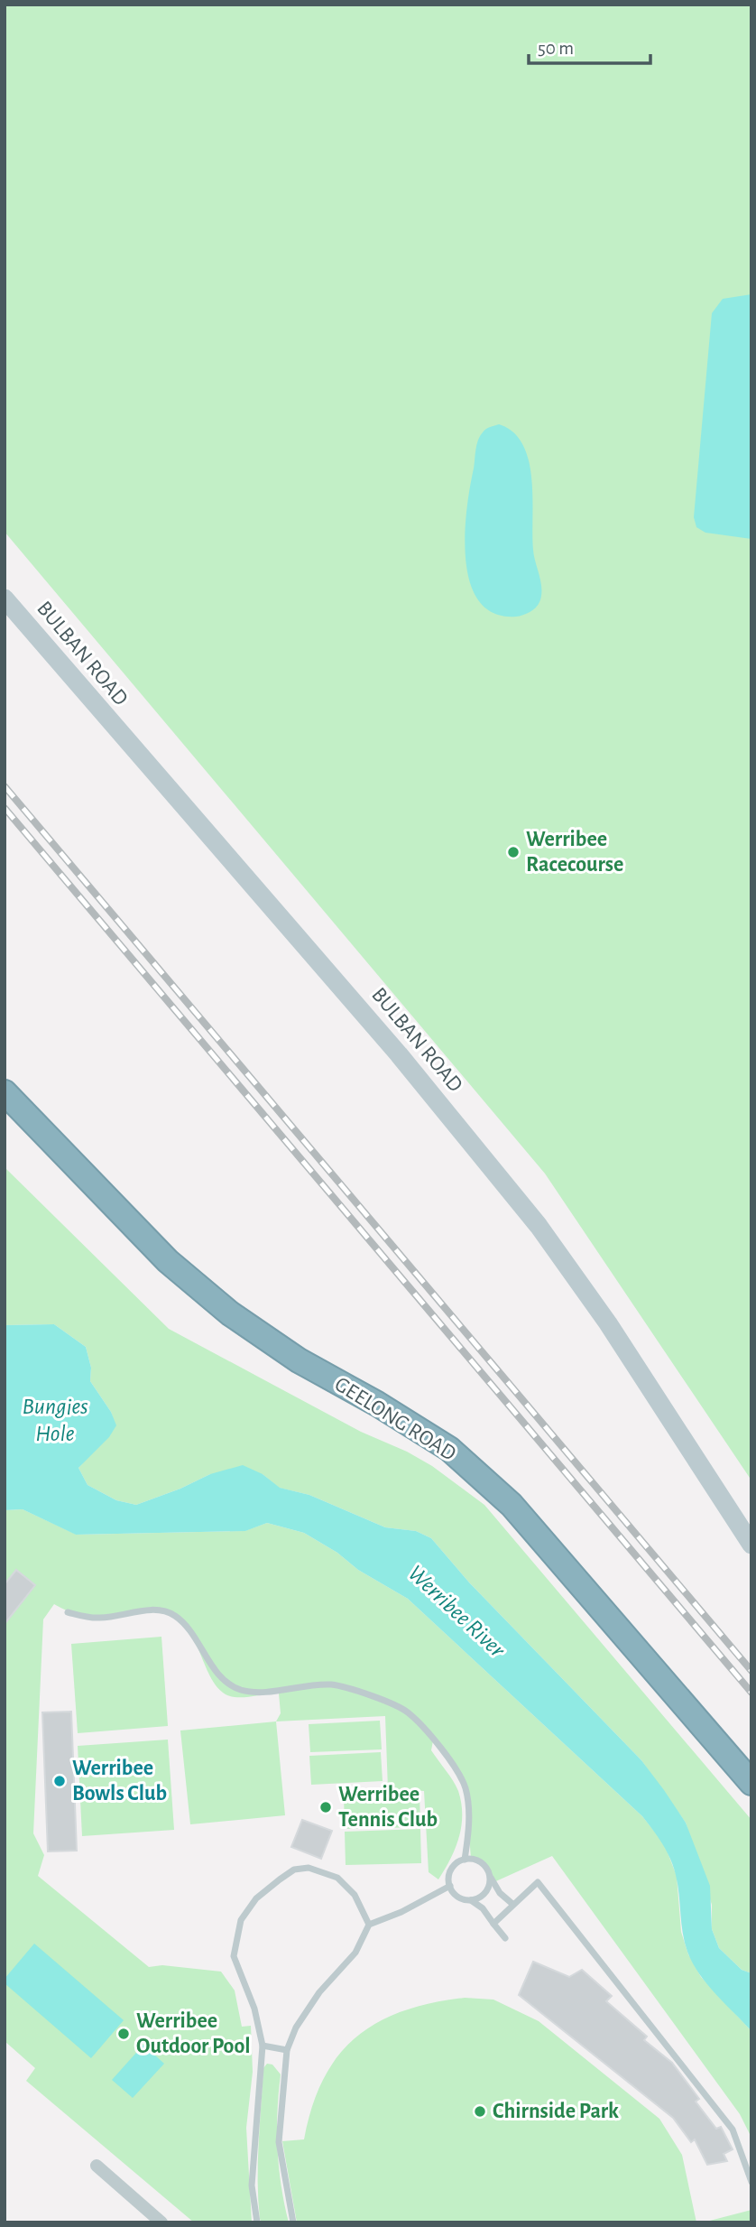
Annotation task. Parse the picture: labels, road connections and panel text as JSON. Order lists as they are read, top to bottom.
{
  "streets": {
    "highway": ["GEELONG ROAD"],
    "street": ["BULBAN ROAD"]
  },
  "water": ["Bungies Hole", "Werribee River"],
  "places": [
    "Werribee Racecourse",
    "Werribee Bowls Club",
    "Werribee Tennis Club",
    "Werribee Outdoor Pool",
    "Chirnside Park"
  ],
  "scale_bar": "50 m"
}
